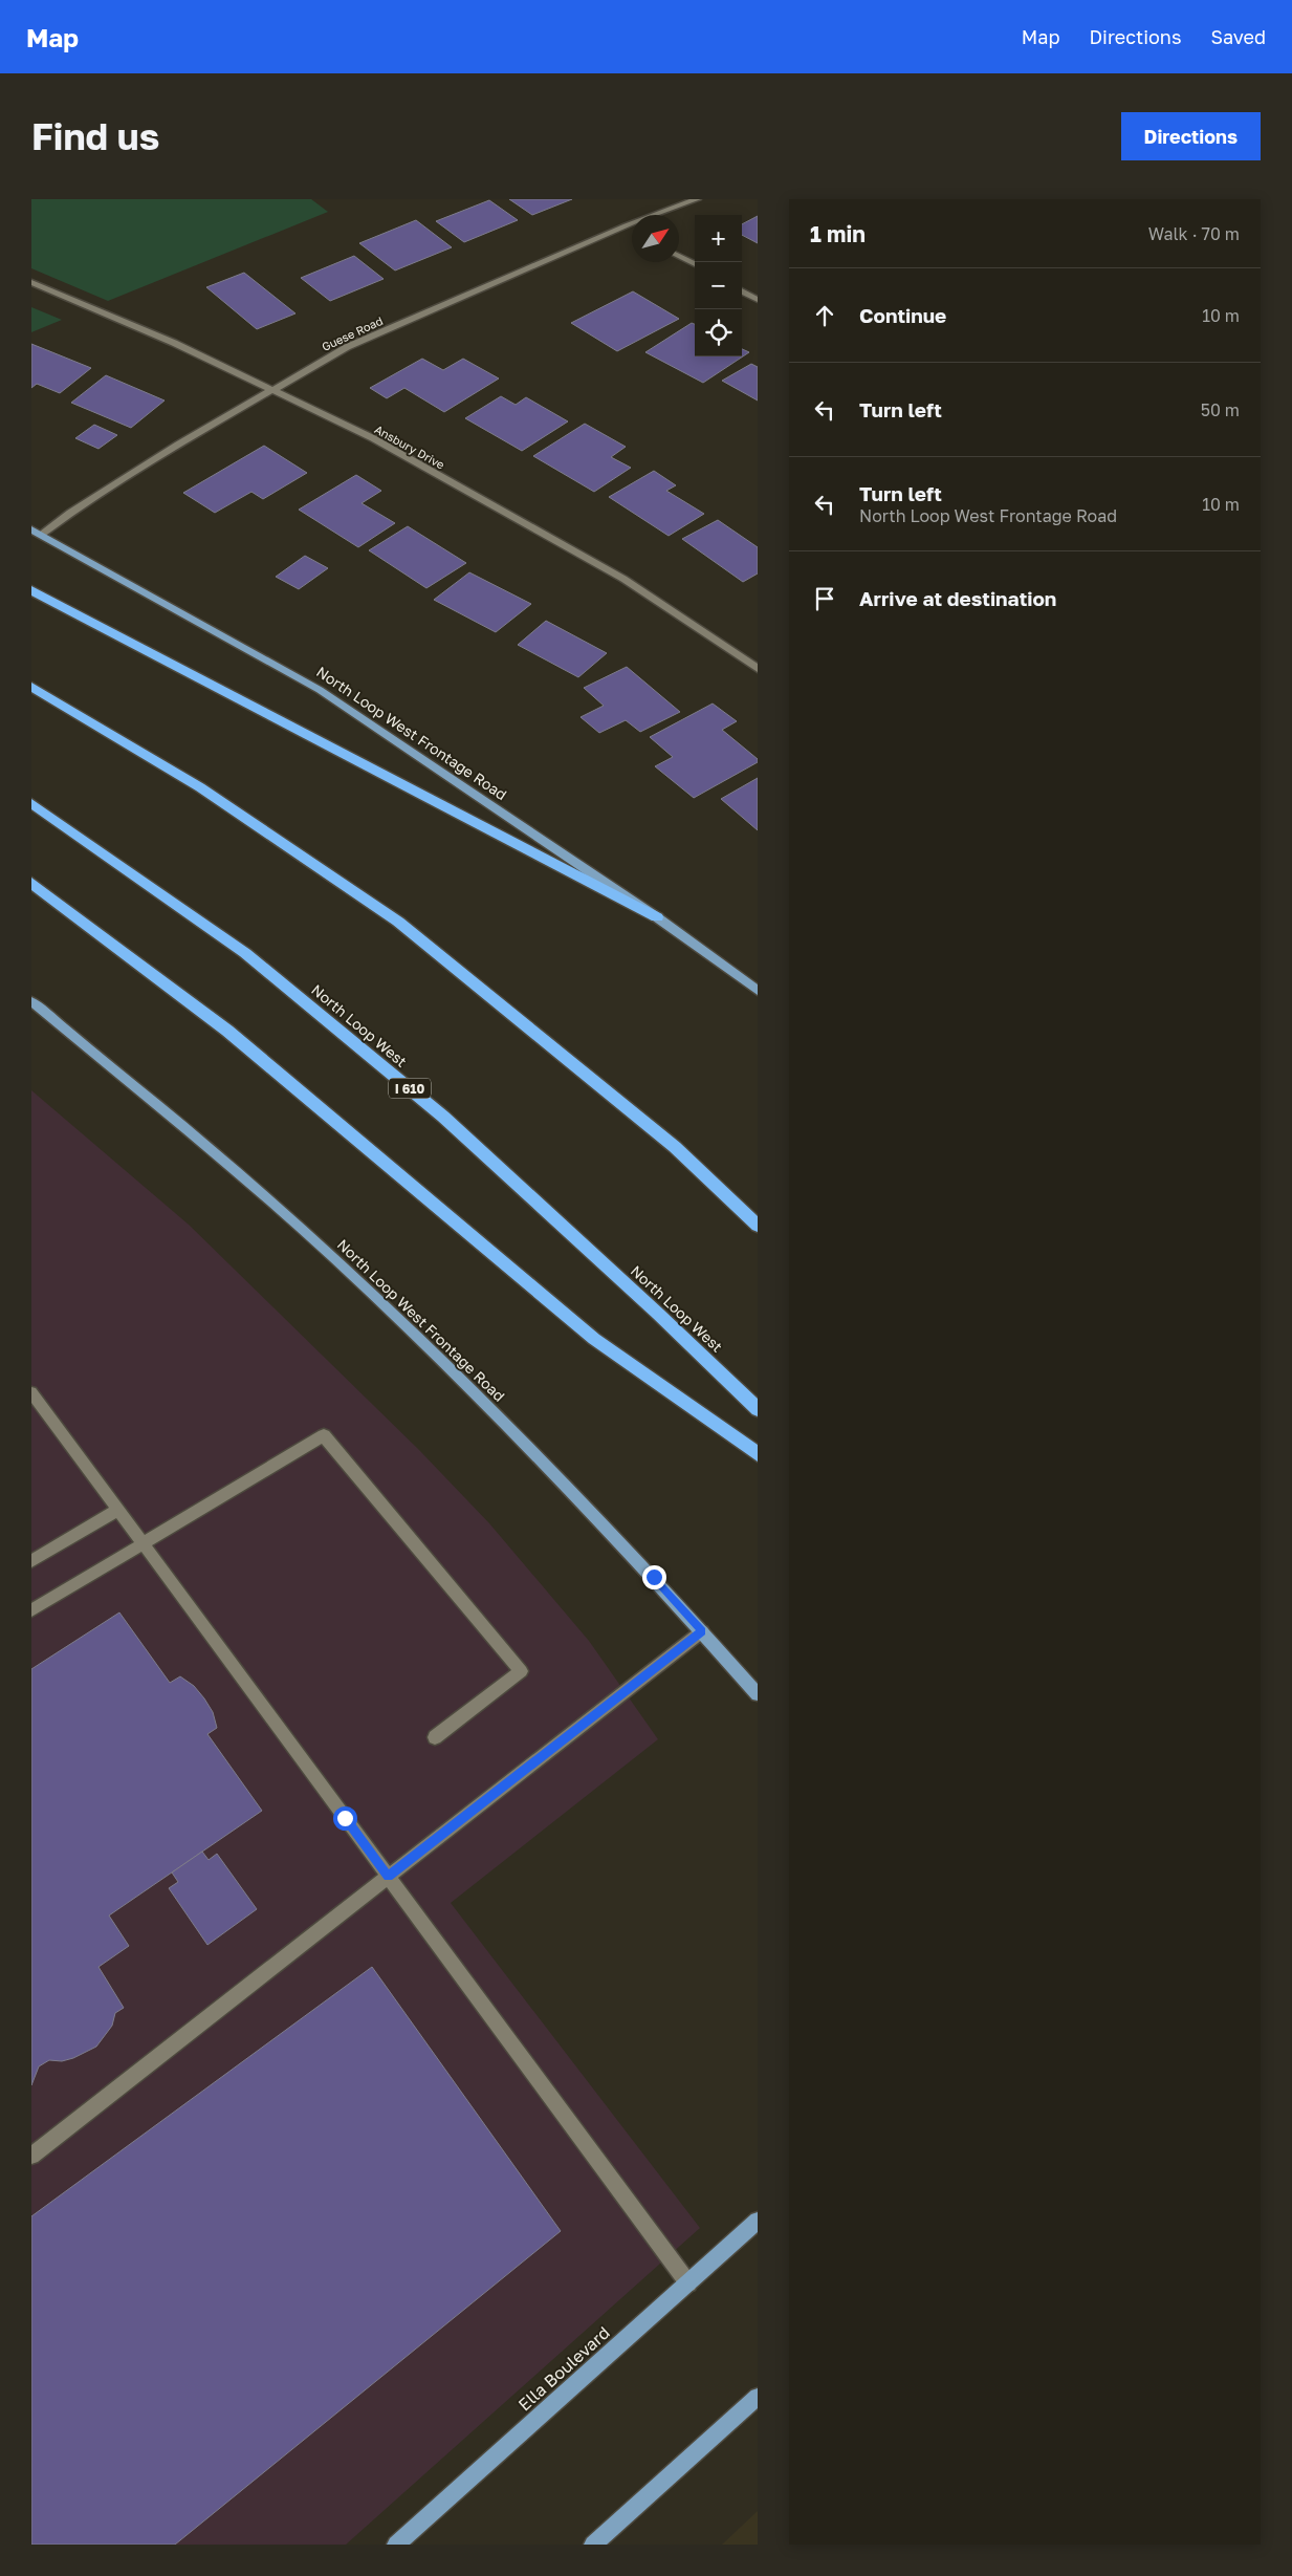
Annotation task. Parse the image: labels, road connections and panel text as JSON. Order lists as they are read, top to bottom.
{
  "streets": {
    "highway": ["North Loop West", "I 610"],
    "main road": ["North Loop West Frontage Road", "Ella Boulevard"],
    "street": ["Guese Road", "Ansbury Drive"]
  },
  "crossings": [
    ["Guese Road", "Ansbury Drive"],
    ["Guese Road", "North Loop West Frontage Road"]
  ],
  "north": "top right",
  "page": {
    "header": "Map",
    "nav": ["Map", "Directions", "Saved"],
    "buttons": "Directions",
    "title": "Find us",
    "heading": ["1 min", "Walk · 70 m"],
    "map_buttons": ["+", "−"],
    "list": [
      ["Continue", "10 m"],
      ["Turn left", "50 m"],
      ["Turn left", "North Loop West Frontage Road", "10 m"],
      "Arrive at destination"
    ]
  }
}
